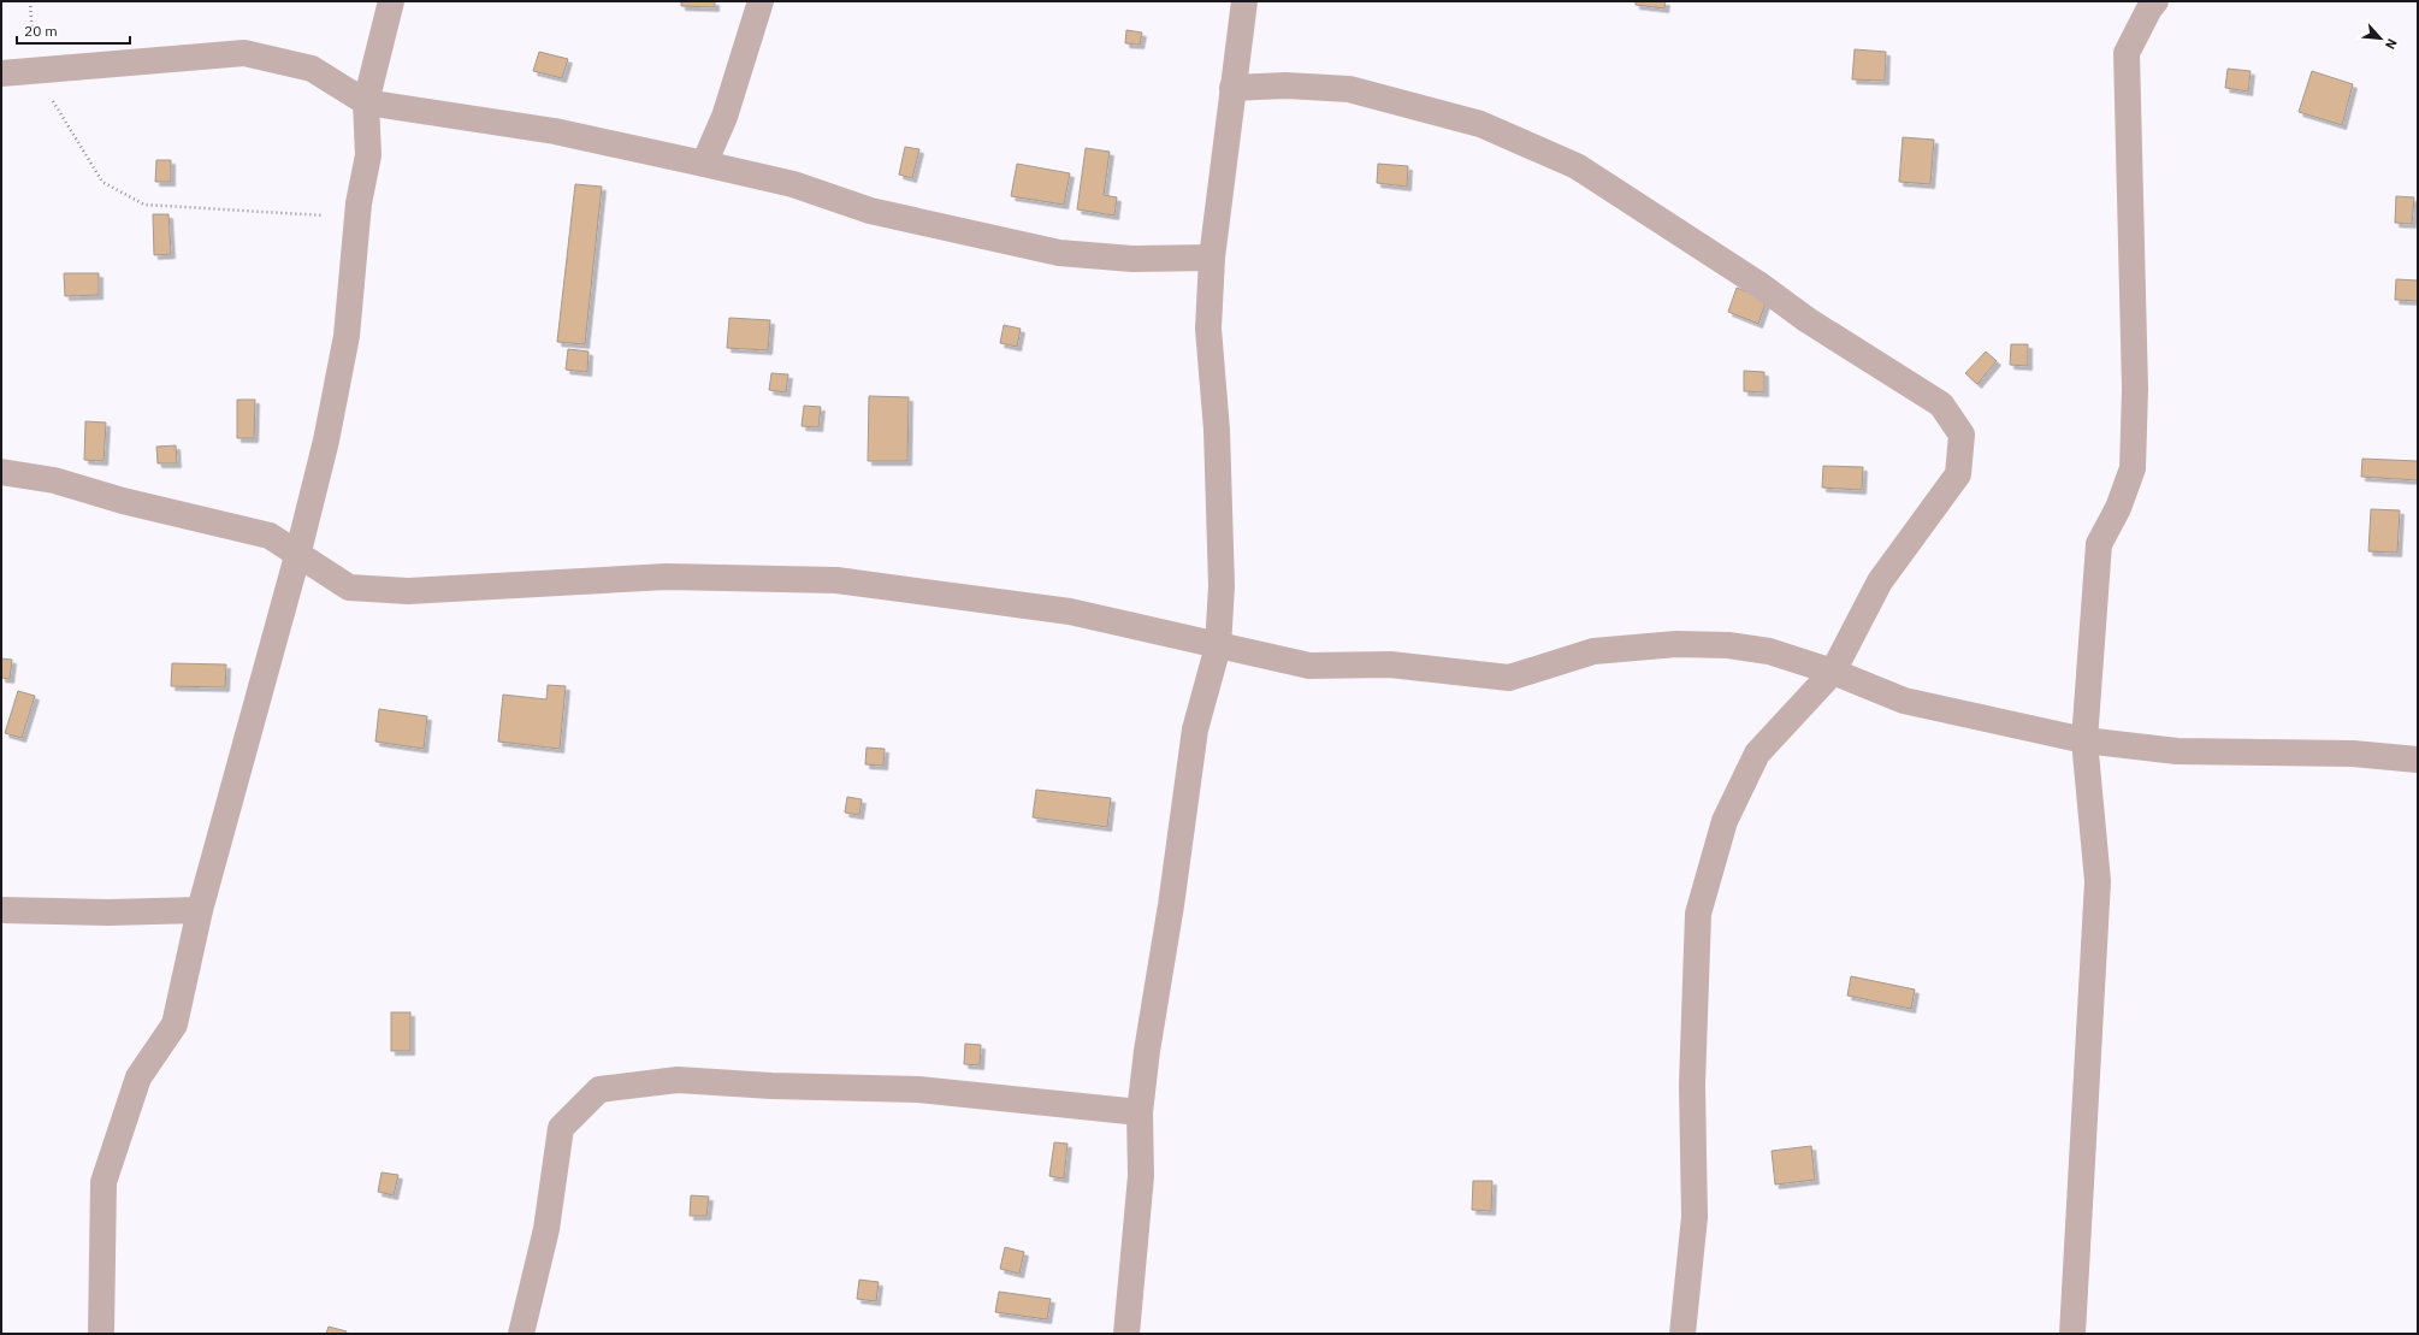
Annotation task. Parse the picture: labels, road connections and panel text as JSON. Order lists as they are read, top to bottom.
{
  "scale_bar": "20 m",
  "north": "bottom right"
}
